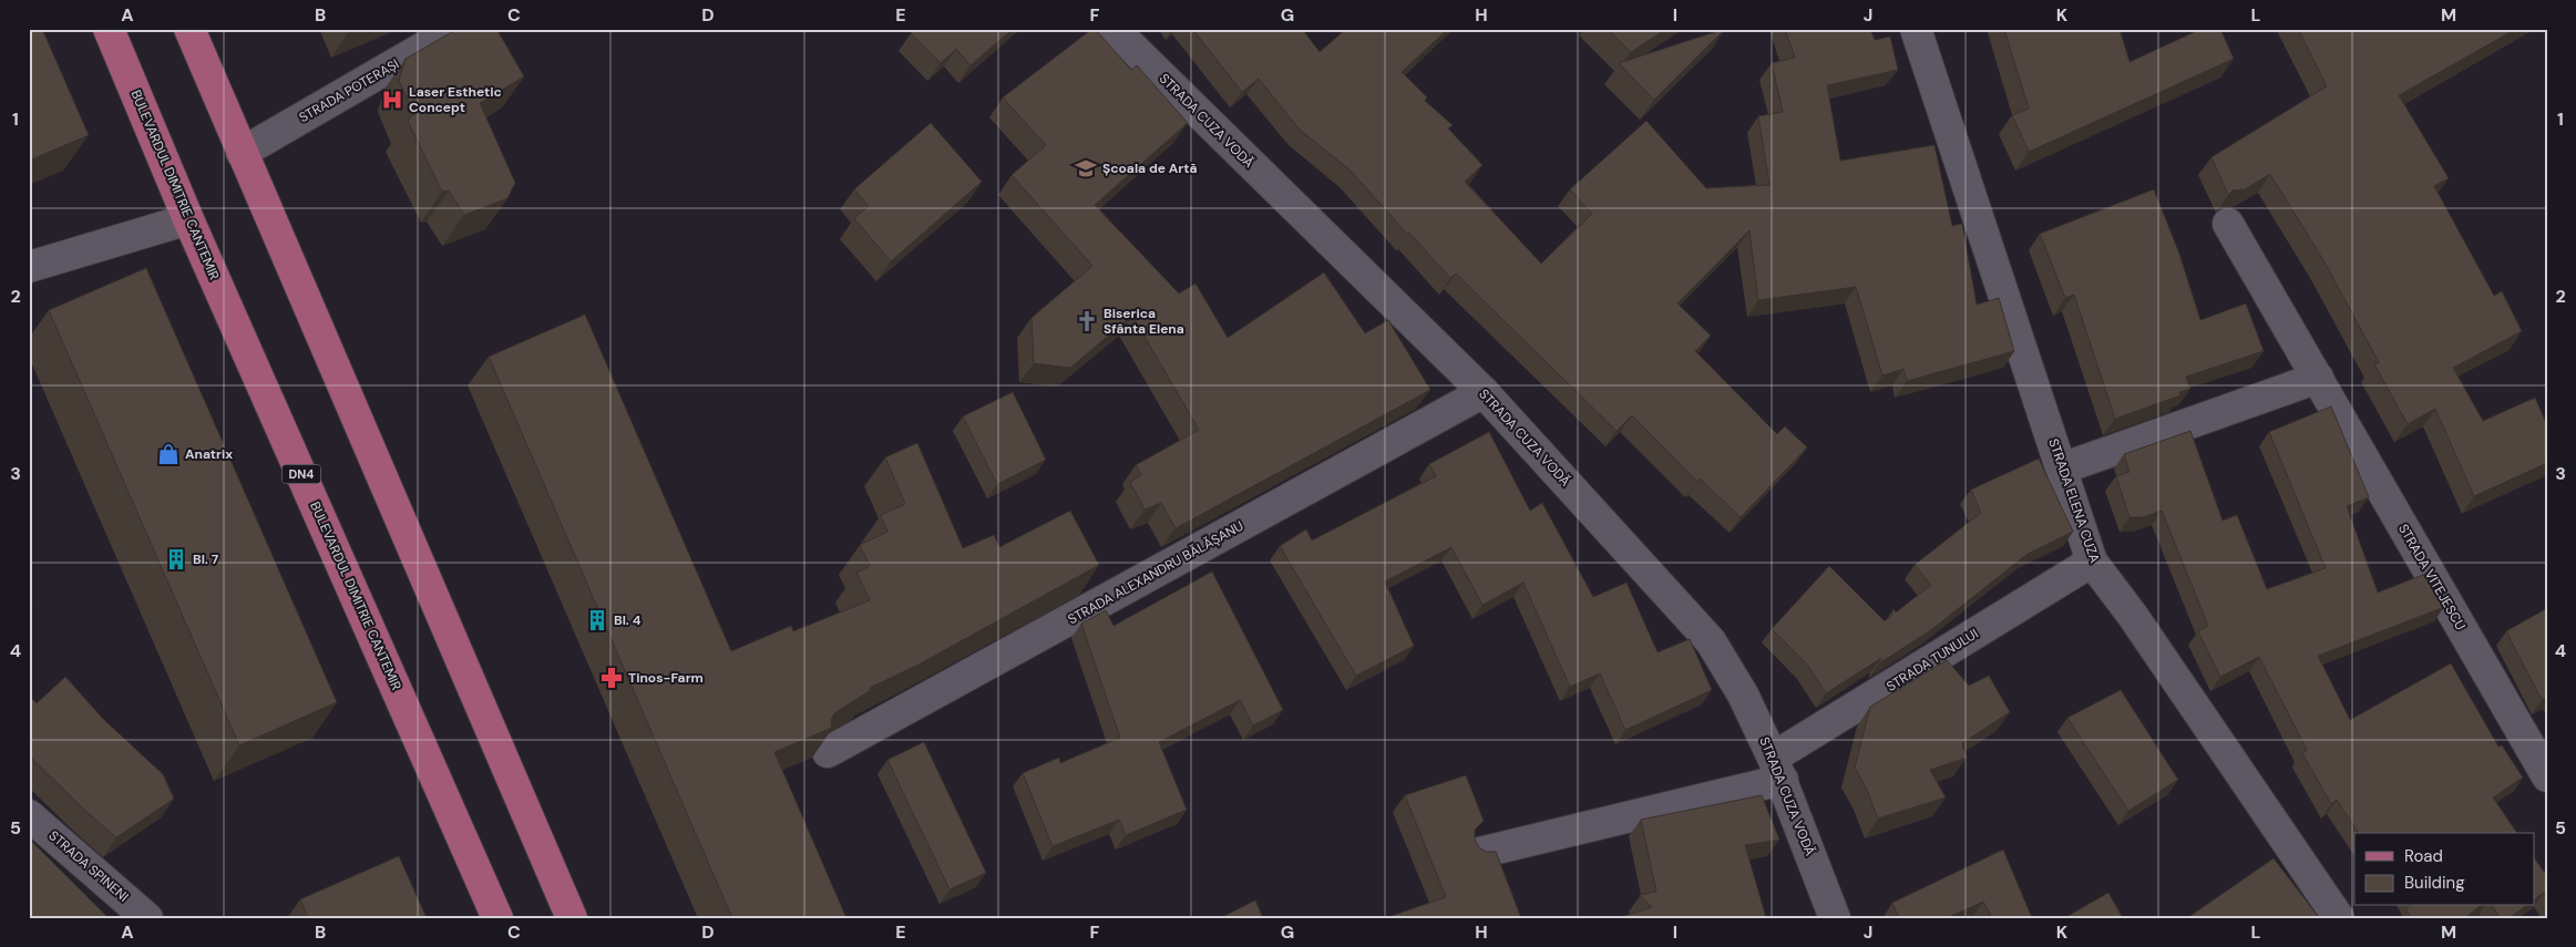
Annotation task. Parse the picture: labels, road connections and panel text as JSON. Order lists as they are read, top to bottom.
{
  "streets": {
    "main road": ["BULEVARDUL DIMITRIE CANTEMIR", "DN4"],
    "street": [
      "STRADA POTERAȘI",
      "STRADA CUZA VODĂ",
      "STRADA ELENA CUZA",
      "STRADA ALEXANDRU BĂLĂȘANU",
      "STRADA VITEJESCU",
      "STRADA TUNULUI",
      "STRADA SPINENI"
    ]
  },
  "crossings": [
    ["STRADA CUZA VODĂ", "STRADA ALEXANDRU BĂLĂȘANU"],
    ["STRADA CUZA VODĂ", "STRADA TUNULUI"],
    ["STRADA ELENA CUZA", "STRADA TUNULUI"]
  ],
  "places": {
    "hospital": ["Laser Esthetic Concept"],
    "school or university": ["Școala de Artă"],
    "church": ["Biserica Sfânta Elena"],
    "shop": ["Anatrix"],
    "building": ["Bl. 7", "Bl. 4"],
    "pharmacy": ["Tinos-Farm"]
  },
  "legend": ["Road", "Building"],
  "grid": {
    "columns": [
      "A",
      "B",
      "C",
      "D",
      "E",
      "F",
      "G",
      "H",
      "I",
      "J",
      "K",
      "L",
      "M"
    ],
    "rows": [
      "1",
      "2",
      "3",
      "4",
      "5"
    ]
  }
}
